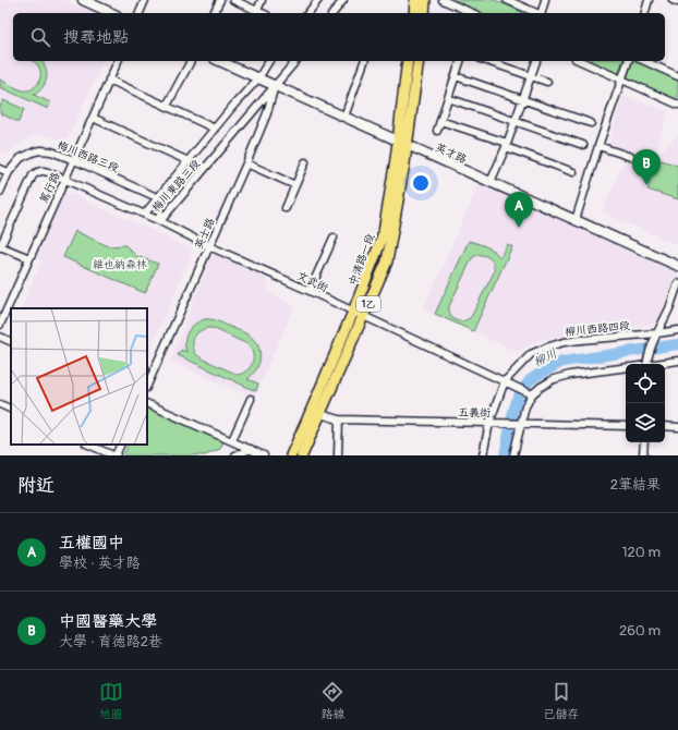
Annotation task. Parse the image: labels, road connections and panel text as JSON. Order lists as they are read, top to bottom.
{
  "streets": {
    "main road": ["中清路一段", "1乙"],
    "street": [
      "英才路",
      "梅川西路三段",
      "梅川東路三段",
      "篤行路",
      "英士路",
      "文武街",
      "柳川西路四段",
      "五義街"
    ]
  },
  "crossings": [
    ["英才路", "梅川東路三段"],
    ["英才路", "英士路"],
    ["英才路", "中清路一段"],
    ["梅川西路三段", "篤行路"],
    ["梅川東路三段", "篤行路"],
    ["梅川東路三段", "英士路"],
    ["梅川東路三段", "文武街"],
    ["英士路", "文武街"],
    ["中清路一段", "文武街"],
    ["中清路一段", "五義街"],
    ["文武街", "柳川西路四段"],
    ["柳川西路四段", "五義街"]
  ],
  "water": ["柳川"],
  "parks": ["維也納森林"],
  "page": {
    "search": "搜尋地點",
    "pins": ["B", "A"],
    "heading": ["附近", "2筆結果"],
    "list": [
      {
        "mark": "A",
        "name": "五權國中",
        "note": "學校 · 英才路",
        "value": "120 m"
      },
      {
        "mark": "B",
        "name": "中國醫藥大學",
        "note": "大學 · 育德路2巷",
        "value": "260 m"
      }
    ],
    "nav": ["地圖", "路線", "已儲存"]
  }
}
